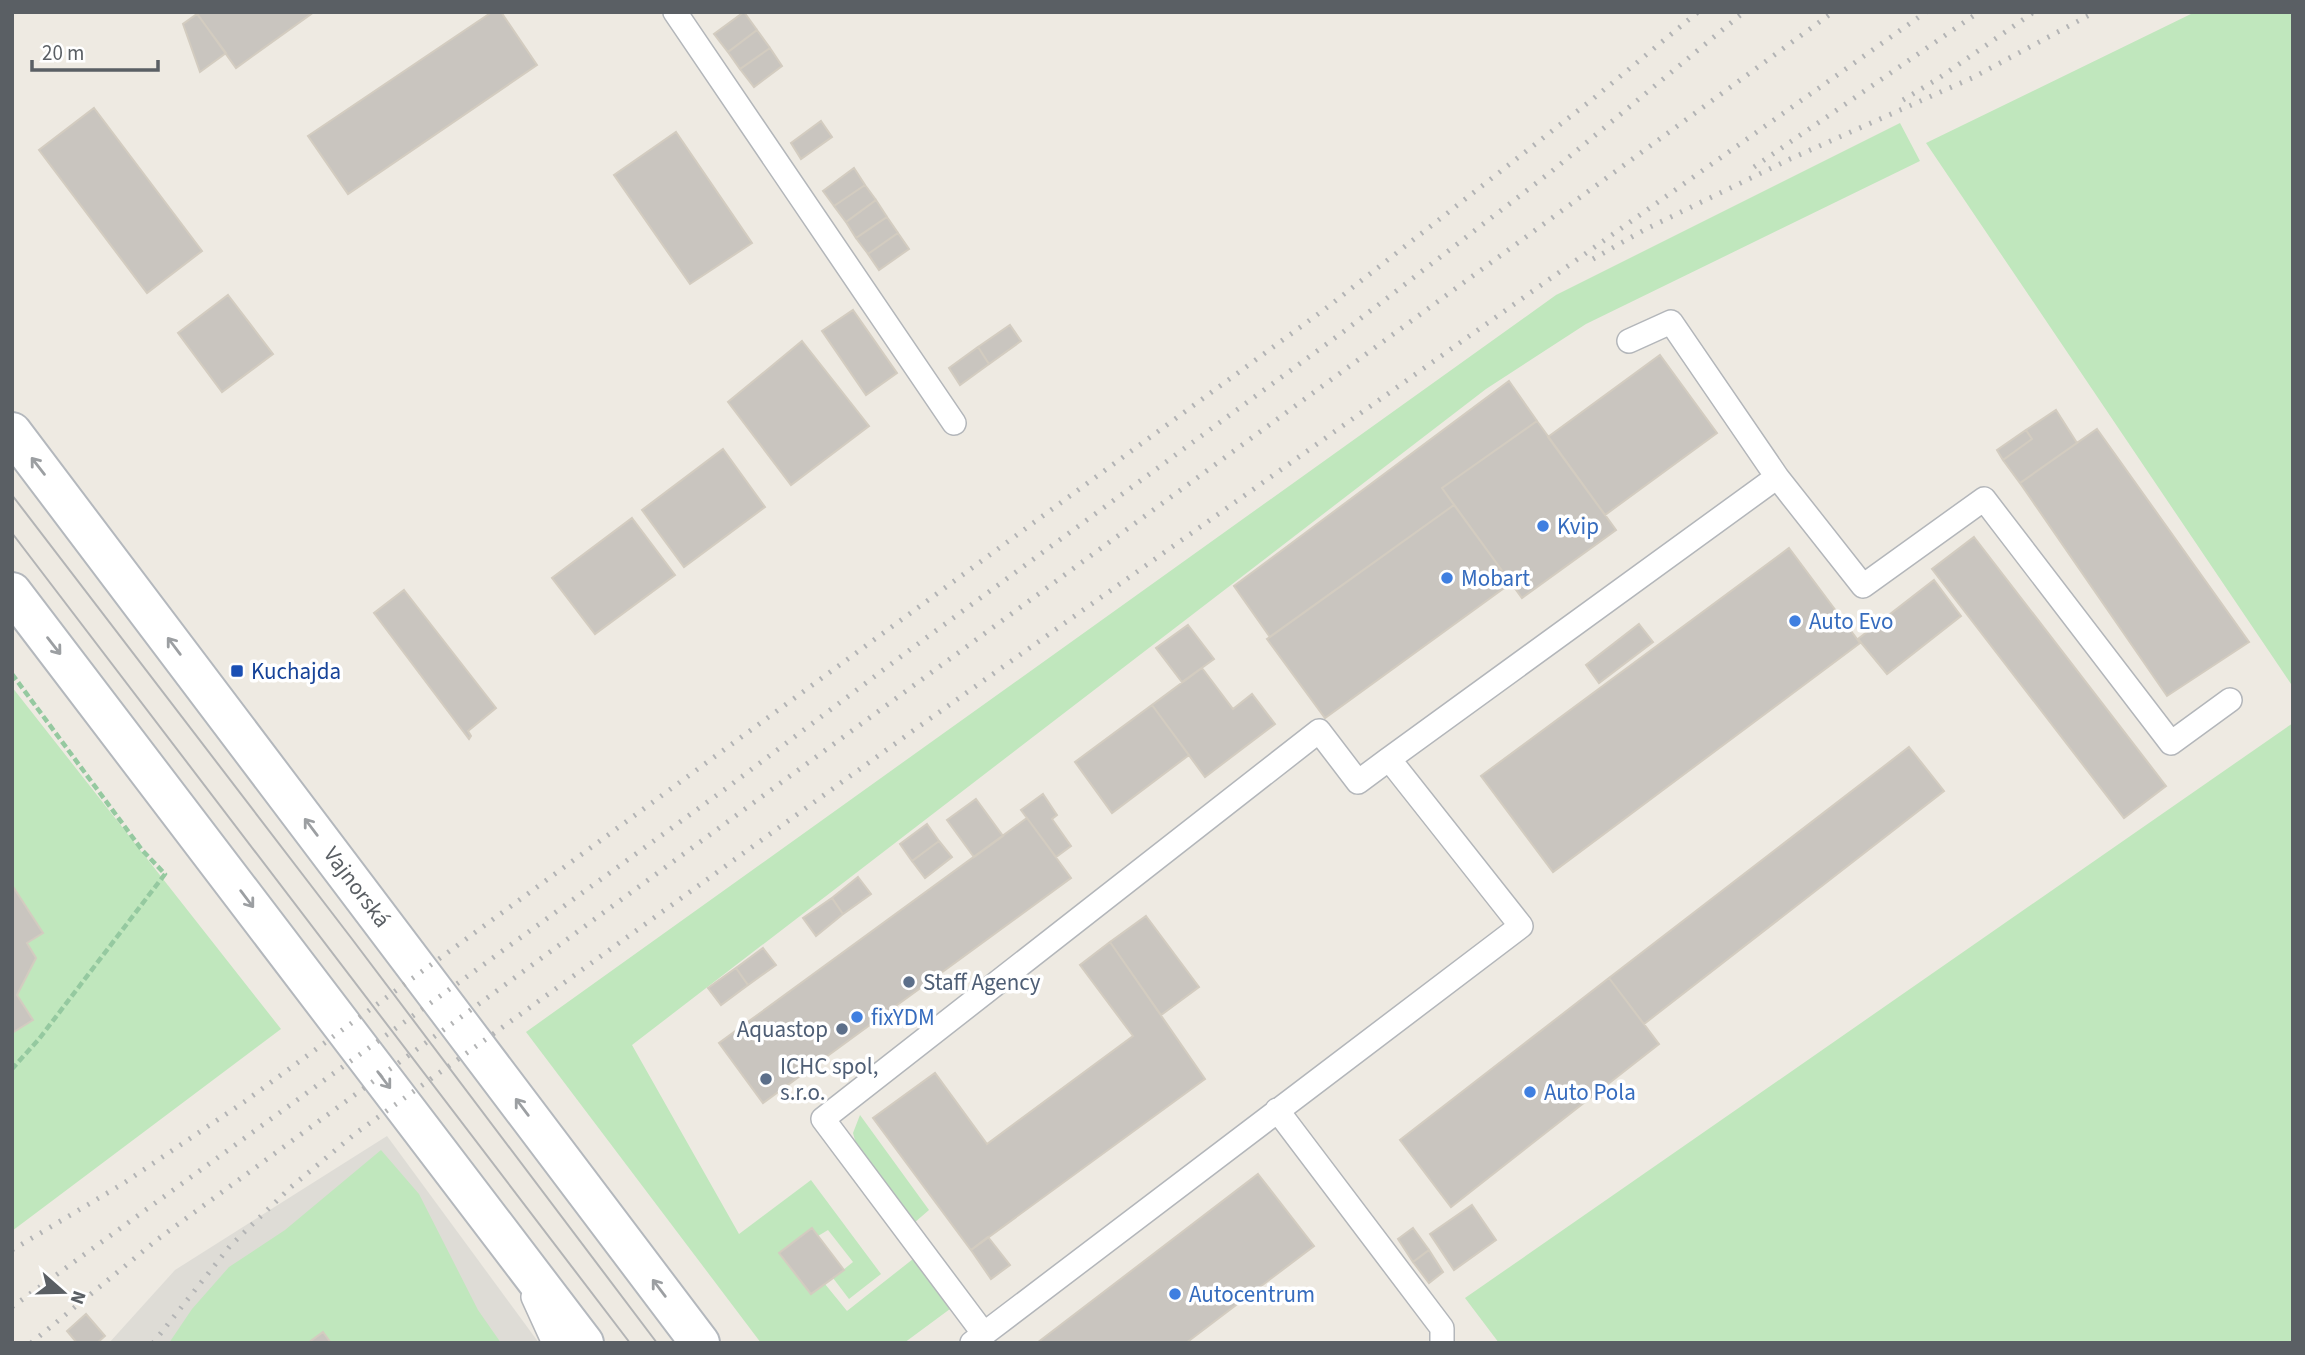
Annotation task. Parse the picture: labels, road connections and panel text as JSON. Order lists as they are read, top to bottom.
{
  "streets": {
    "main road": ["Vajnorská"]
  },
  "places": {
    "other": [
      "Kvip",
      "Mobart",
      "Auto Evo",
      "Staff Agency",
      "fixYDM",
      "Aquastop",
      "ICHC spol, s.r.o.",
      "Auto Pola",
      "Autocentrum"
    ],
    "transit": ["Kuchajda"]
  },
  "scale_bar": "20 m",
  "north": "right"
}
